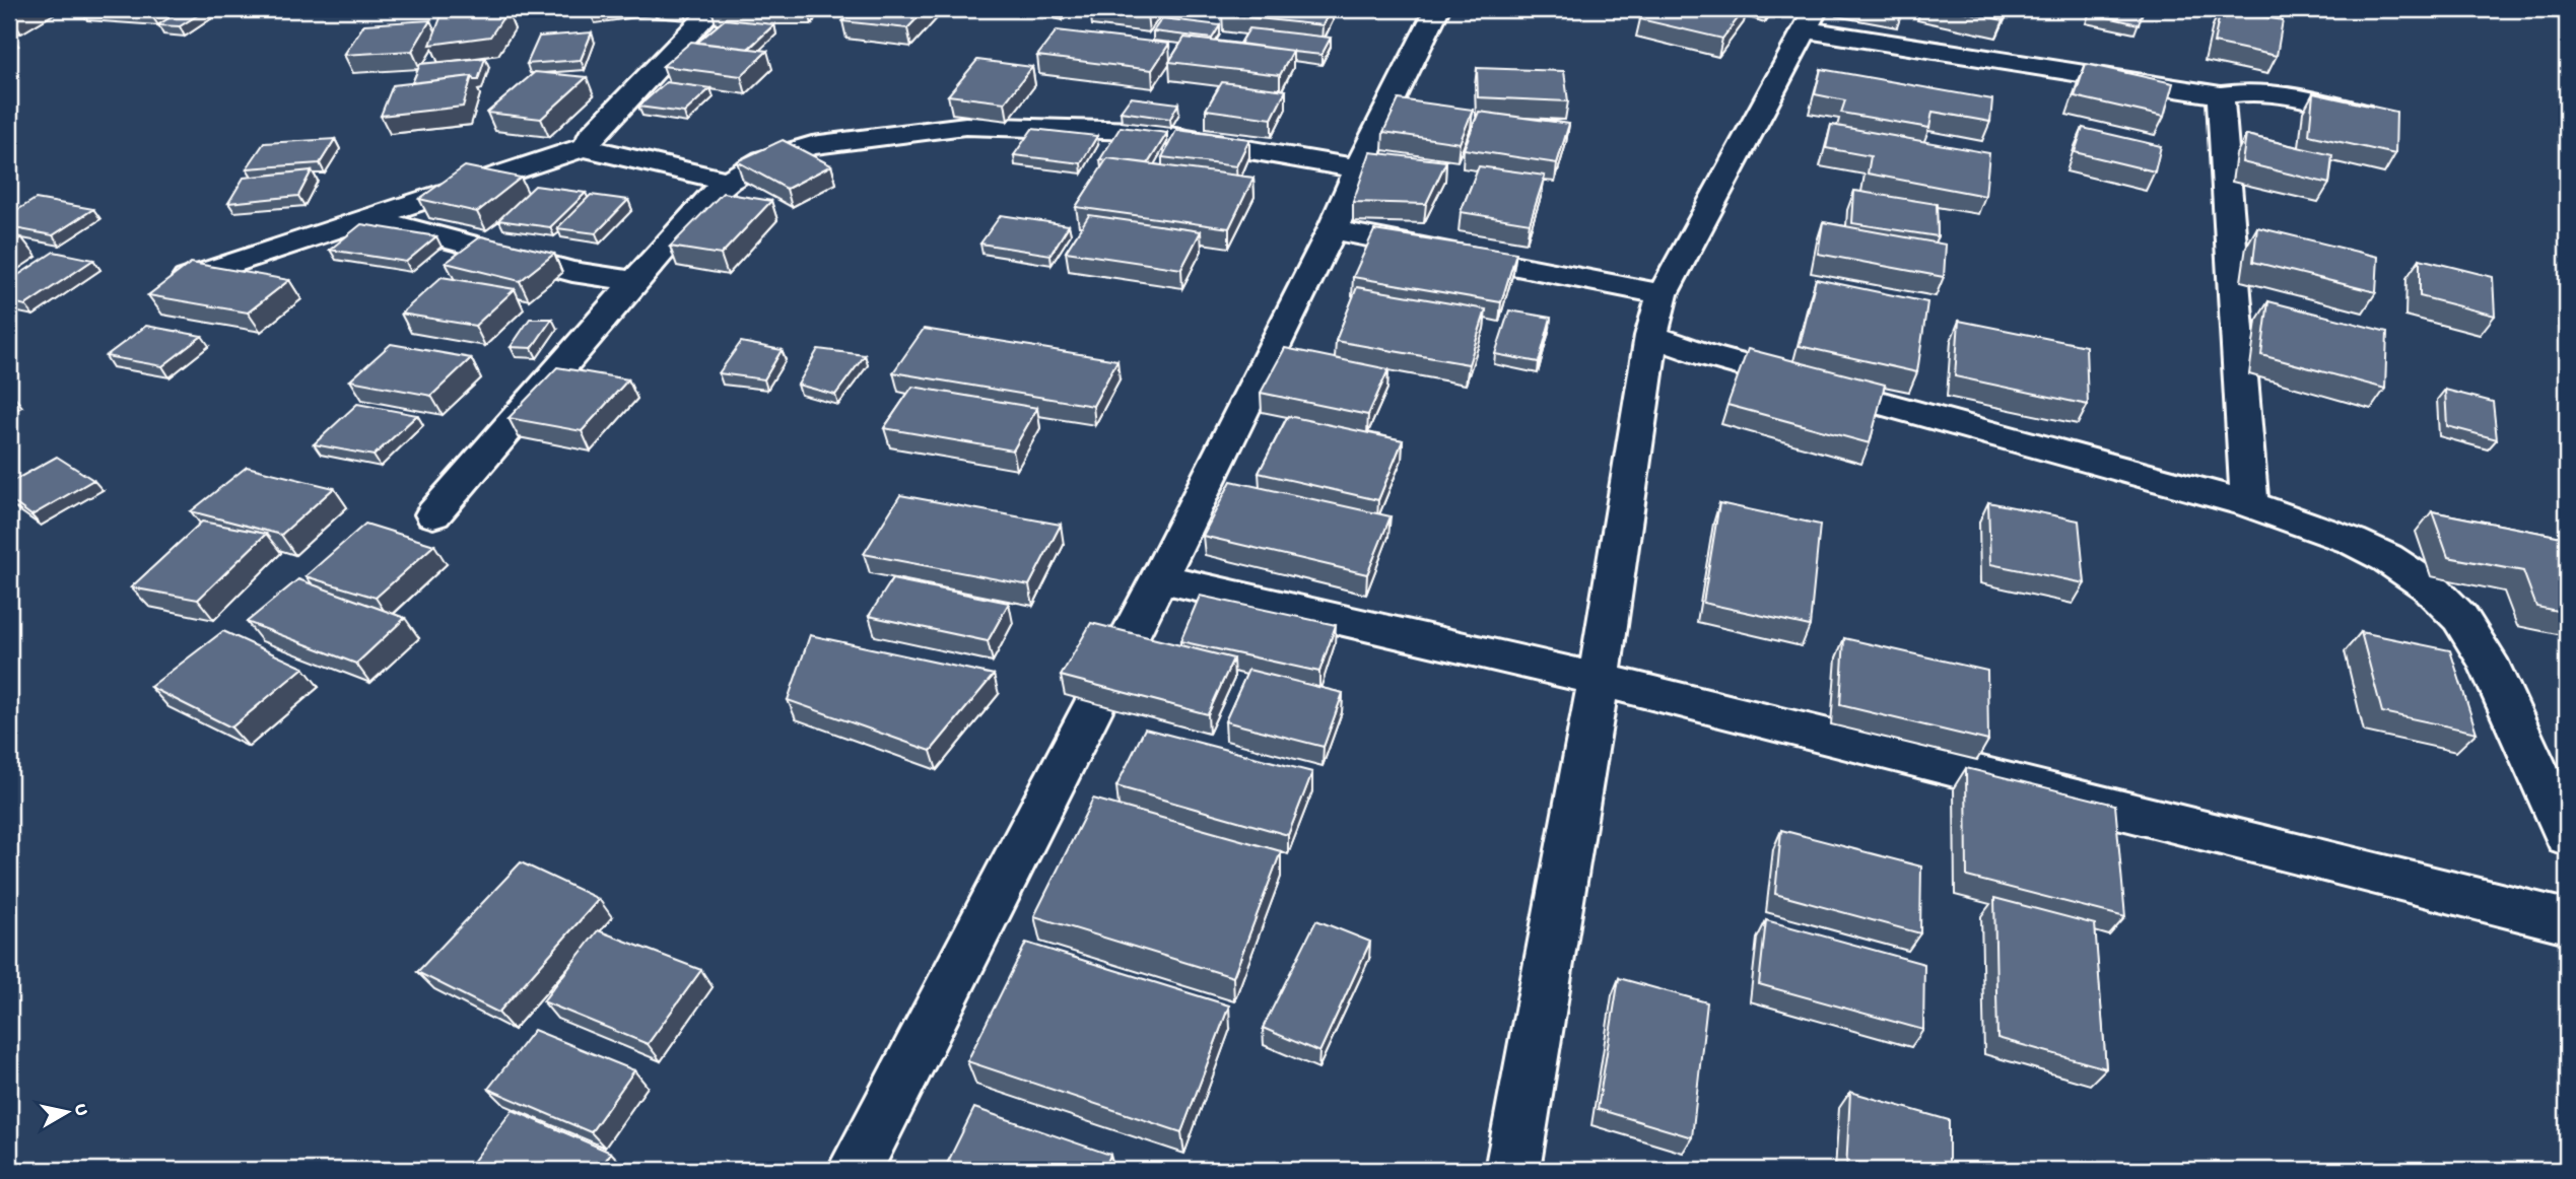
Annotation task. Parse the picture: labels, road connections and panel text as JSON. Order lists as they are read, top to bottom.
{
  "north": "right"
}
